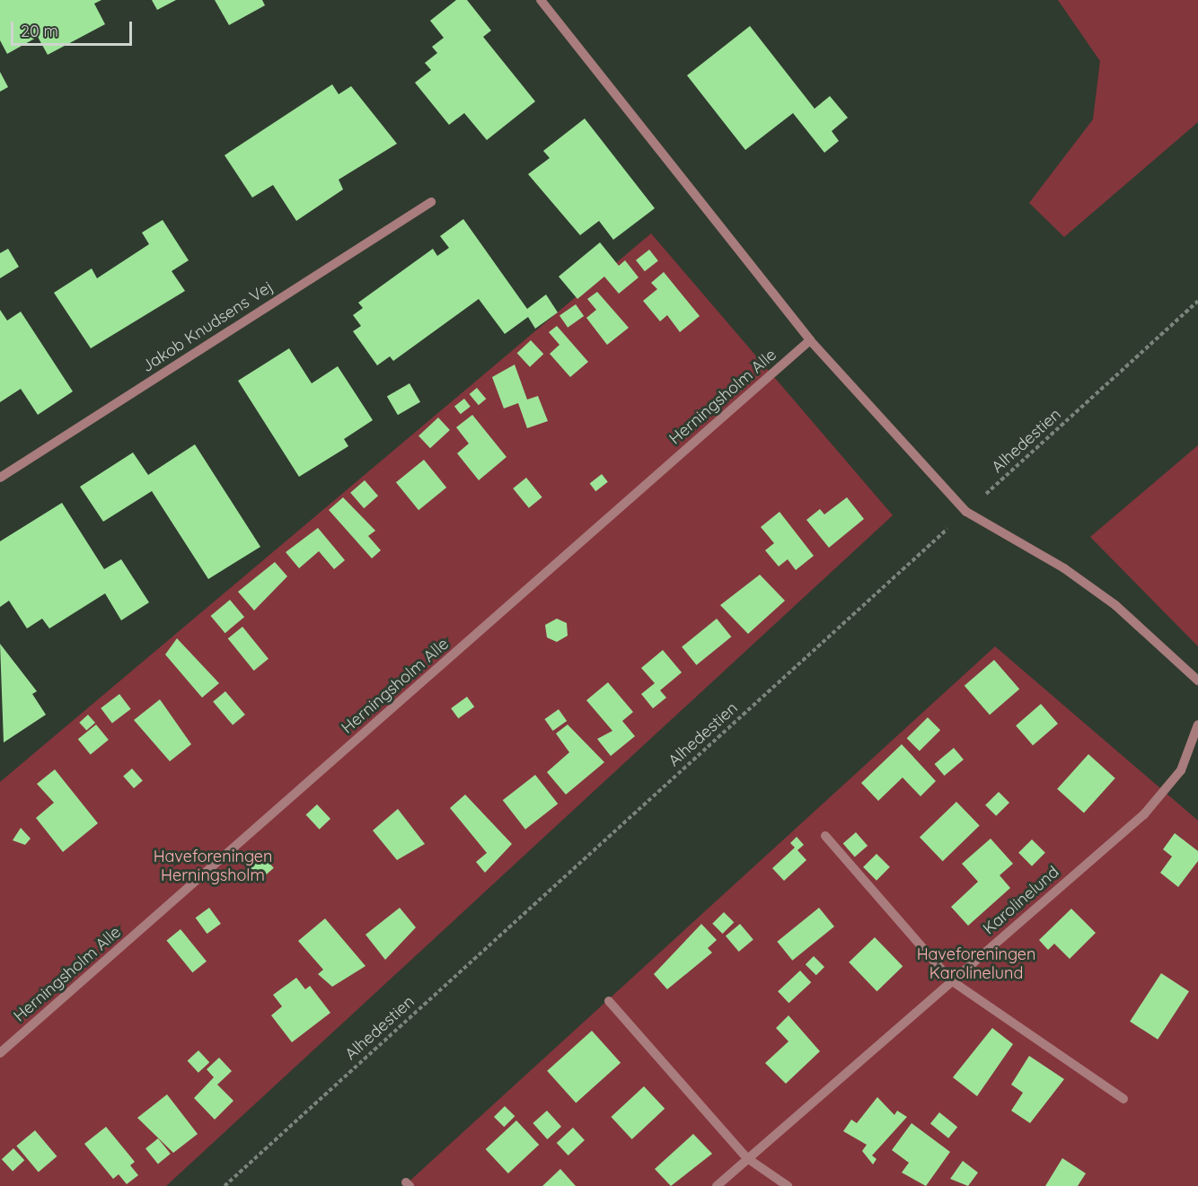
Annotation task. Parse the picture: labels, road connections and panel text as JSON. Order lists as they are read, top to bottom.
{
  "streets": {
    "street": ["Jakob Knudsens Vej", "Herningsholm Alle", "Karolinelund"],
    "path": ["Alhedestien"]
  },
  "parks": ["Haveforeningen Herningsholm", "Haveforeningen Karolinelund"],
  "scale_bar": "20 m"
}
